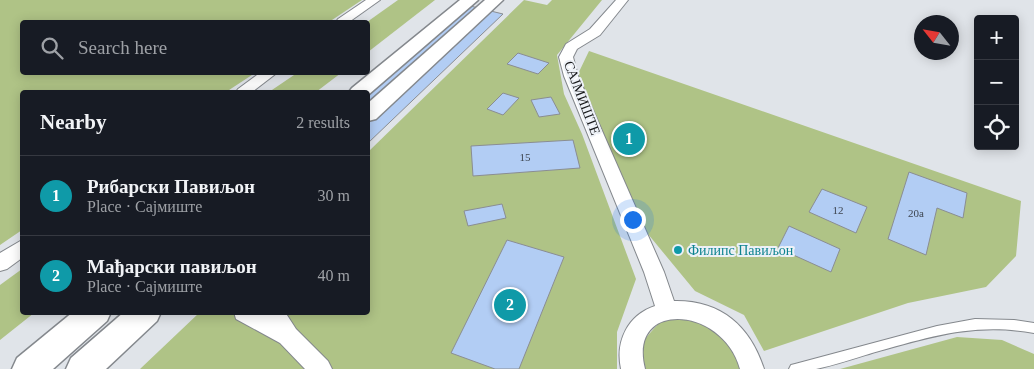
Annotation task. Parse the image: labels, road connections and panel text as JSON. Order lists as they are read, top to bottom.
{
  "streets": {
    "street": ["САЈМИШТЕ"]
  },
  "places": ["Филипс Павиљон"],
  "house_numbers": ["15", "12", "20a"],
  "north": "top left",
  "page": {
    "map_buttons": ["+", "−"],
    "search": "Search here",
    "heading": ["Nearby", "2 results"],
    "pins": ["1", "2"],
    "list": [
      {
        "mark": "1",
        "name": "Рибарски Павиљон",
        "note": "Place · Сајмиште",
        "value": "30 m"
      },
      {
        "mark": "2",
        "name": "Мађарски павиљон",
        "note": "Place · Сајмиште",
        "value": "40 m"
      }
    ]
  }
}
